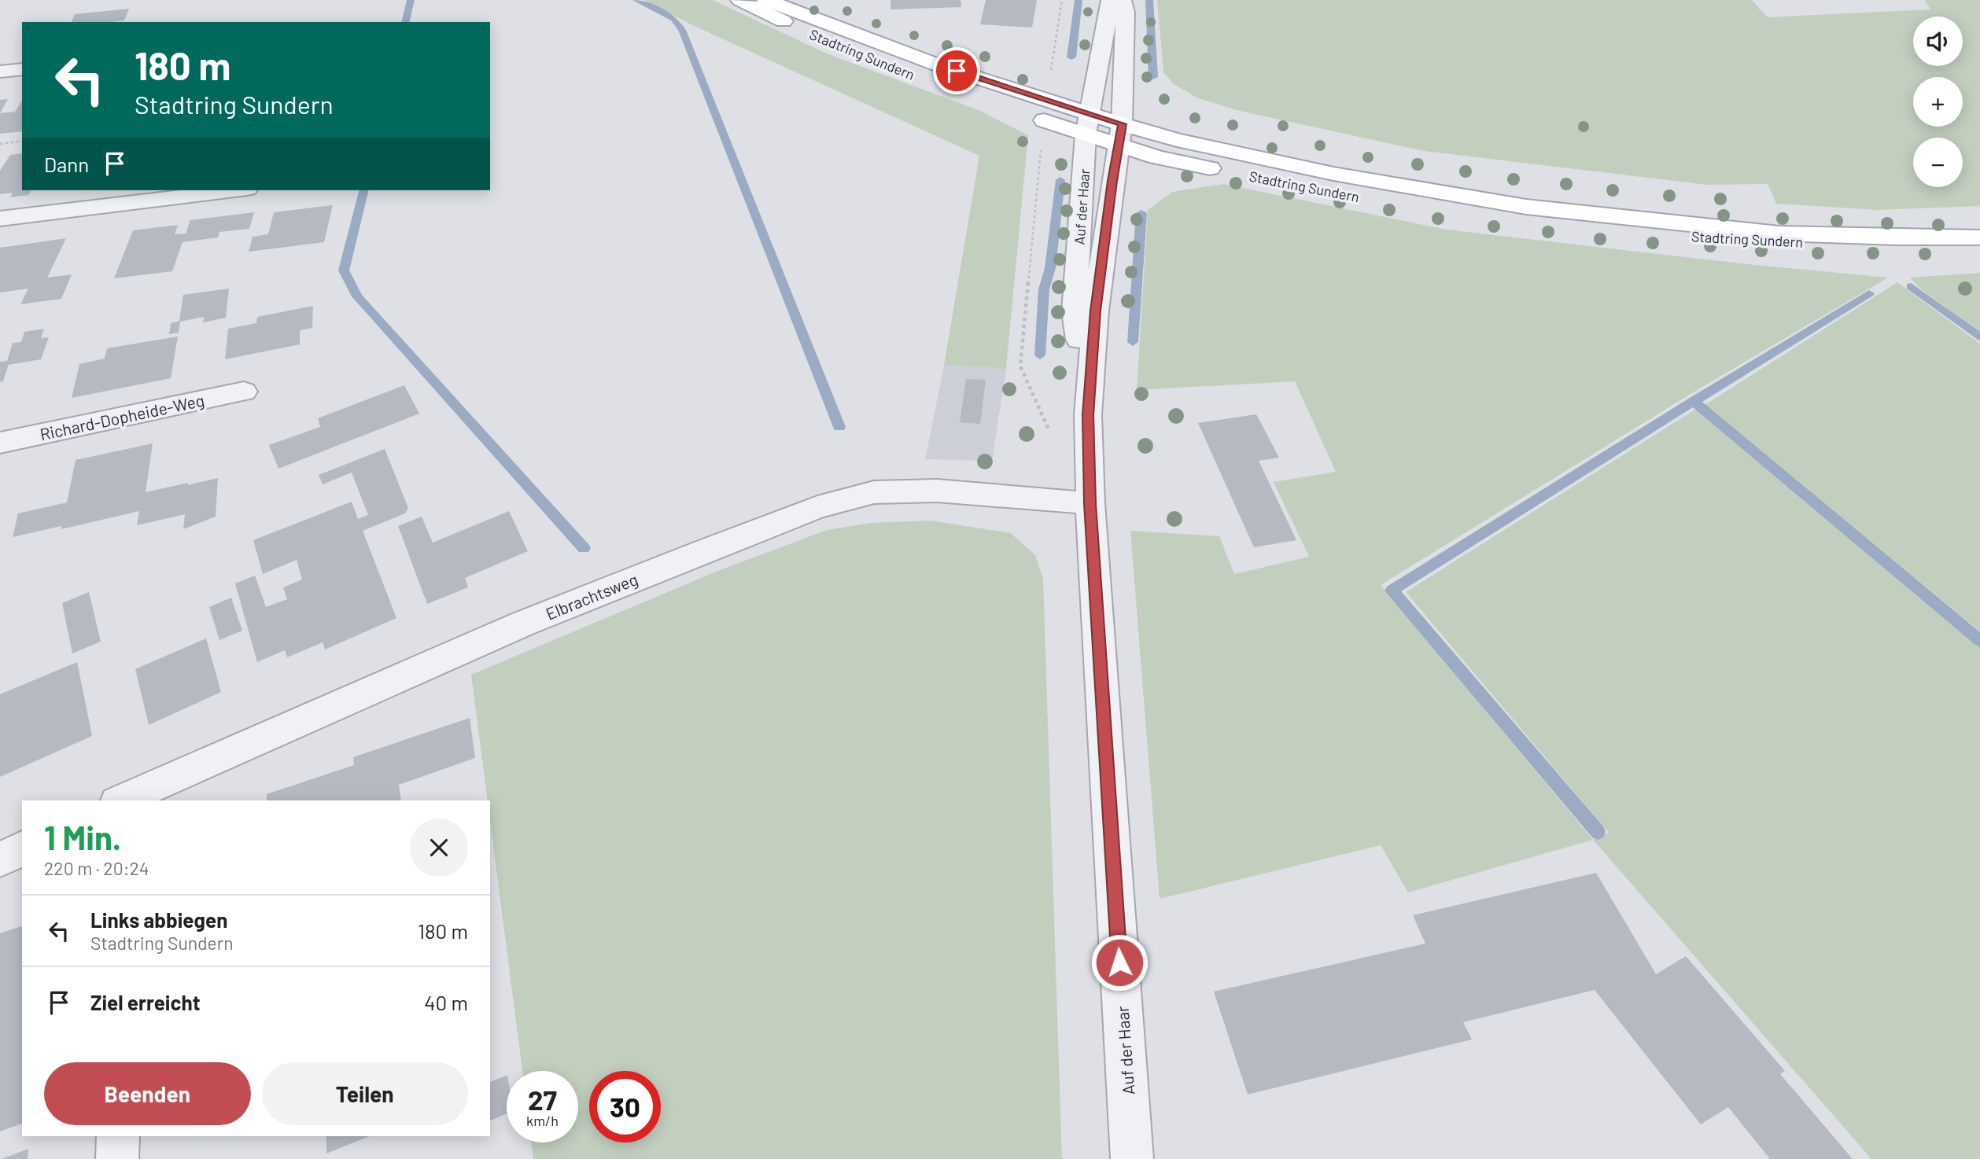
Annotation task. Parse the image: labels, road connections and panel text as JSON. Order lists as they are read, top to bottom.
{
  "streets": {
    "main road": ["Stadtring Sundern"],
    "street": ["Auf der Haar", "Richard-Dopheide-Weg", "Elbrachtsweg"]
  },
  "crossings": [
    ["Stadtring Sundern", "Auf der Haar"],
    ["Auf der Haar", "Elbrachtsweg"]
  ],
  "page": {
    "map_buttons": ["+", "−"],
    "turn": ["180 m", "Stadtring Sundern"],
    "then": "Dann",
    "heading": ["1 Min.", "220 m · 20:24"],
    "list": [
      {
        "name": "Links abbiegen",
        "note": "Stadtring Sundern",
        "value": "180 m"
      },
      {
        "name": "Ziel erreicht",
        "value": "40 m"
      }
    ],
    "buttons": ["Beenden", "Teilen"],
    "speed": "27 km/h",
    "limit": "30"
  }
}
